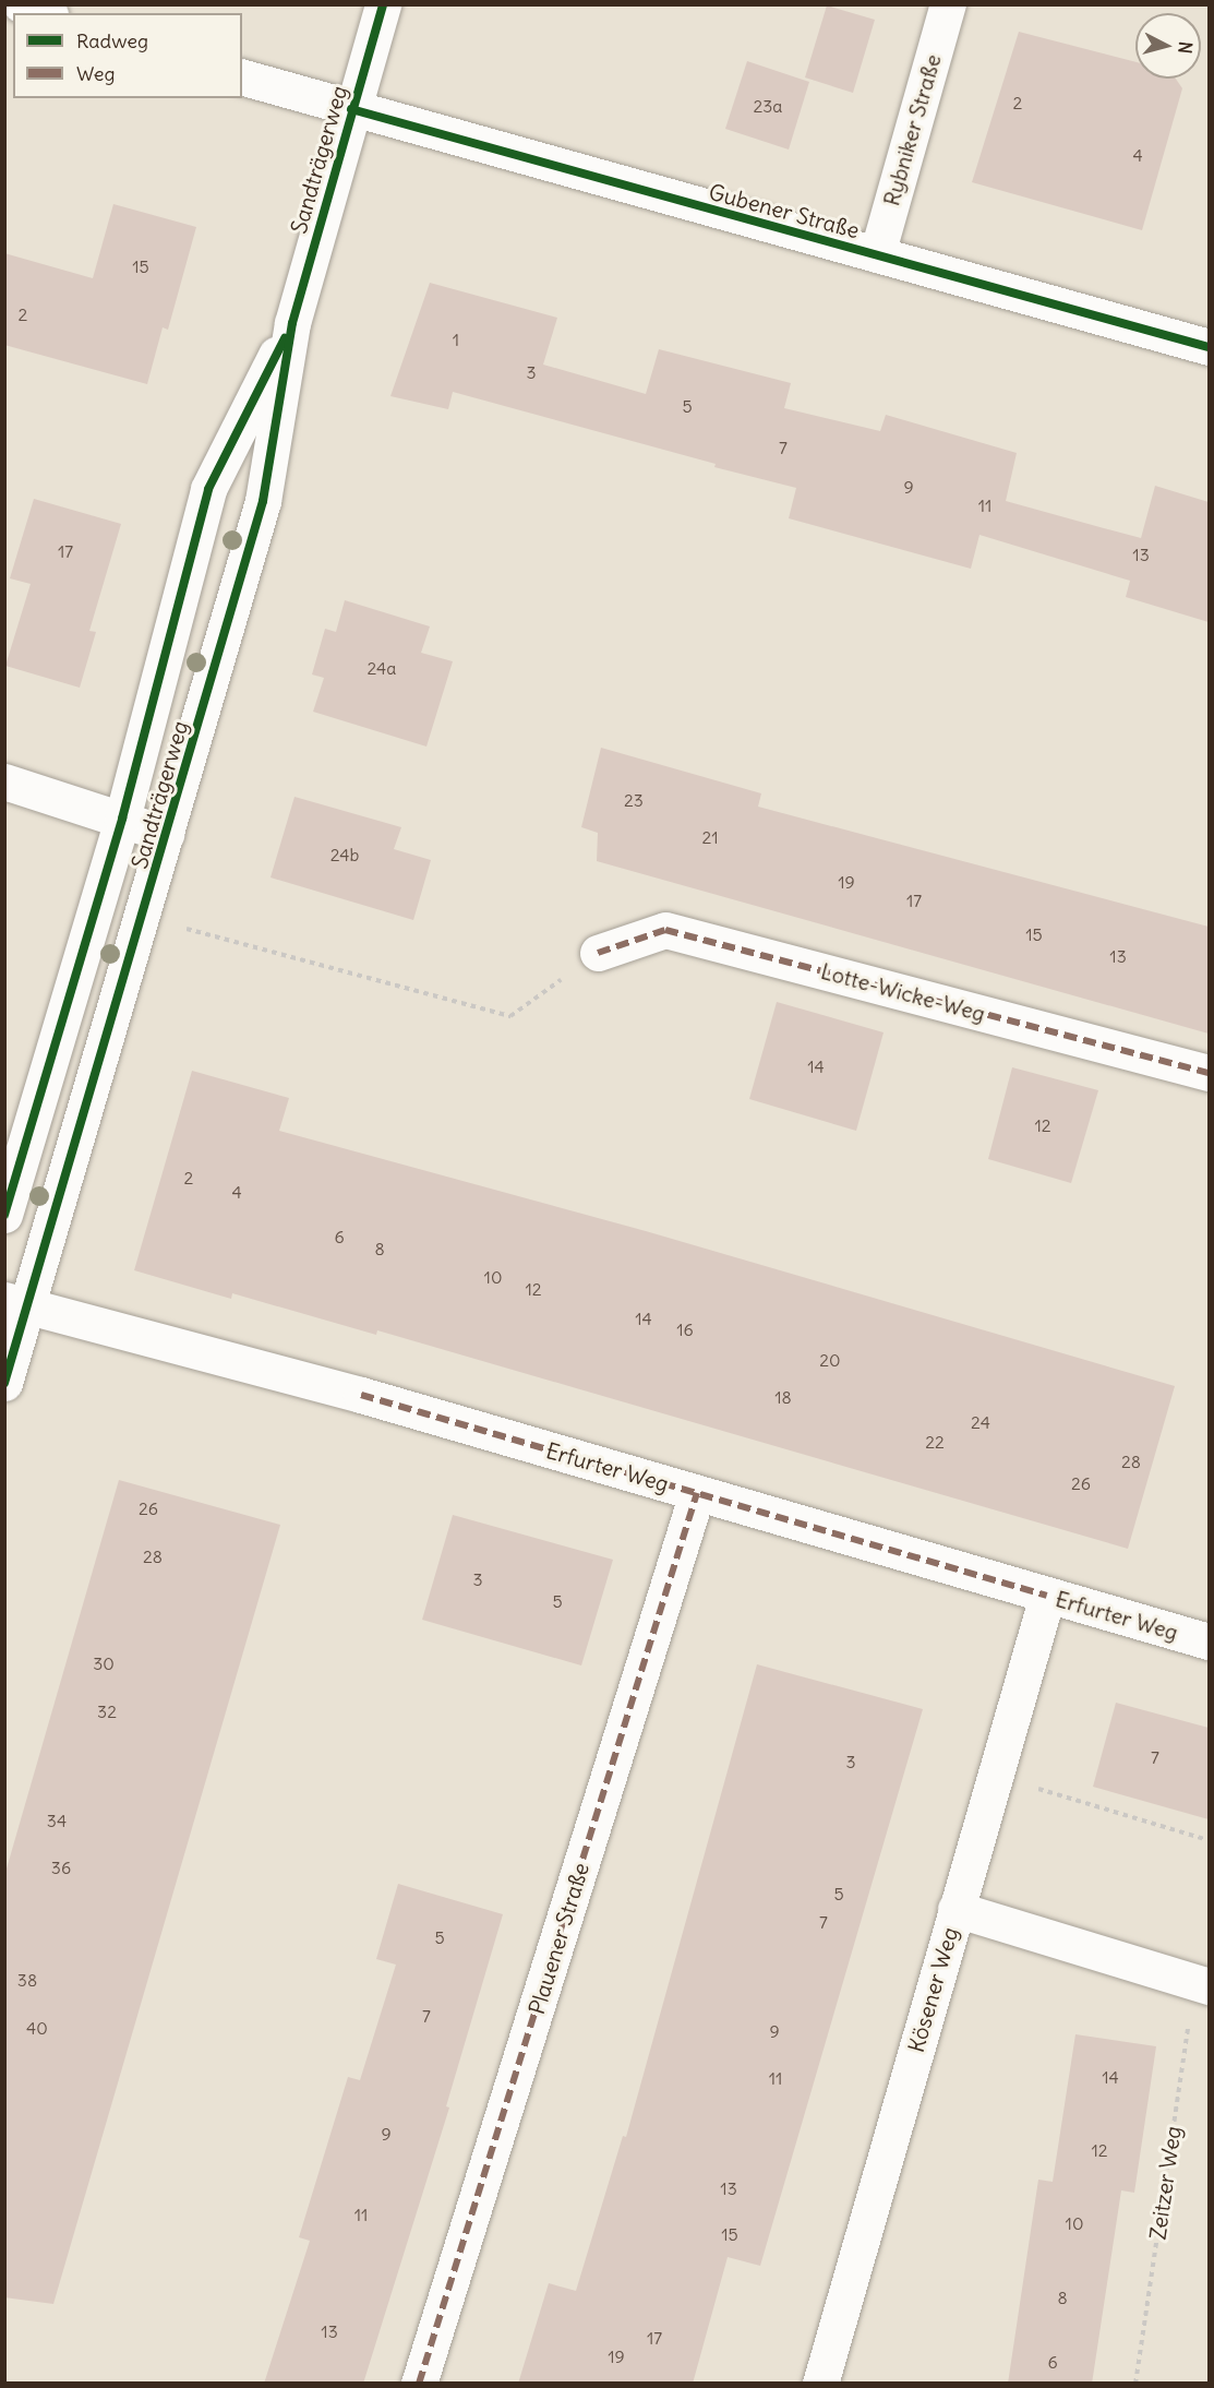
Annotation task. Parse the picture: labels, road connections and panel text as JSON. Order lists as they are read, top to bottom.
{
  "streets": {
    "street": [
      "Rybniker Straße",
      "Sandträgerweg",
      "Gubener Straße",
      "Lotte-Wicke-Weg",
      "Erfurter Weg",
      "Plauener Straße",
      "Kösener Weg"
    ],
    "path": ["Zeitzer Weg"]
  },
  "crossings": [
    ["Rybniker Straße", "Gubener Straße"],
    ["Sandträgerweg", "Gubener Straße"],
    ["Sandträgerweg", "Erfurter Weg"],
    ["Erfurter Weg", "Plauener Straße"],
    ["Erfurter Weg", "Kösener Weg"]
  ],
  "house_numbers": [
    "2",
    "23a",
    "4",
    "15",
    "2",
    "1",
    "3",
    "5",
    "7",
    "9",
    "11",
    "17",
    "13",
    "24a",
    "23",
    "21",
    "24b",
    "19",
    "17",
    "15",
    "13",
    "14",
    "12",
    "2",
    "4",
    "6",
    "8",
    "10",
    "12",
    "14",
    "16",
    "20",
    "18",
    "24",
    "22",
    "28",
    "26",
    "26",
    "28",
    "3",
    "5",
    "30",
    "32",
    "7",
    "3",
    "34",
    "36",
    "5",
    "7",
    "5",
    "38",
    "7",
    "40",
    "9",
    "14",
    "11",
    "9",
    "12",
    "13",
    "11",
    "10",
    "15",
    "8",
    "13",
    "17",
    "19",
    "6"
  ],
  "legend": ["Radweg", "Weg"],
  "north": "right"
}
